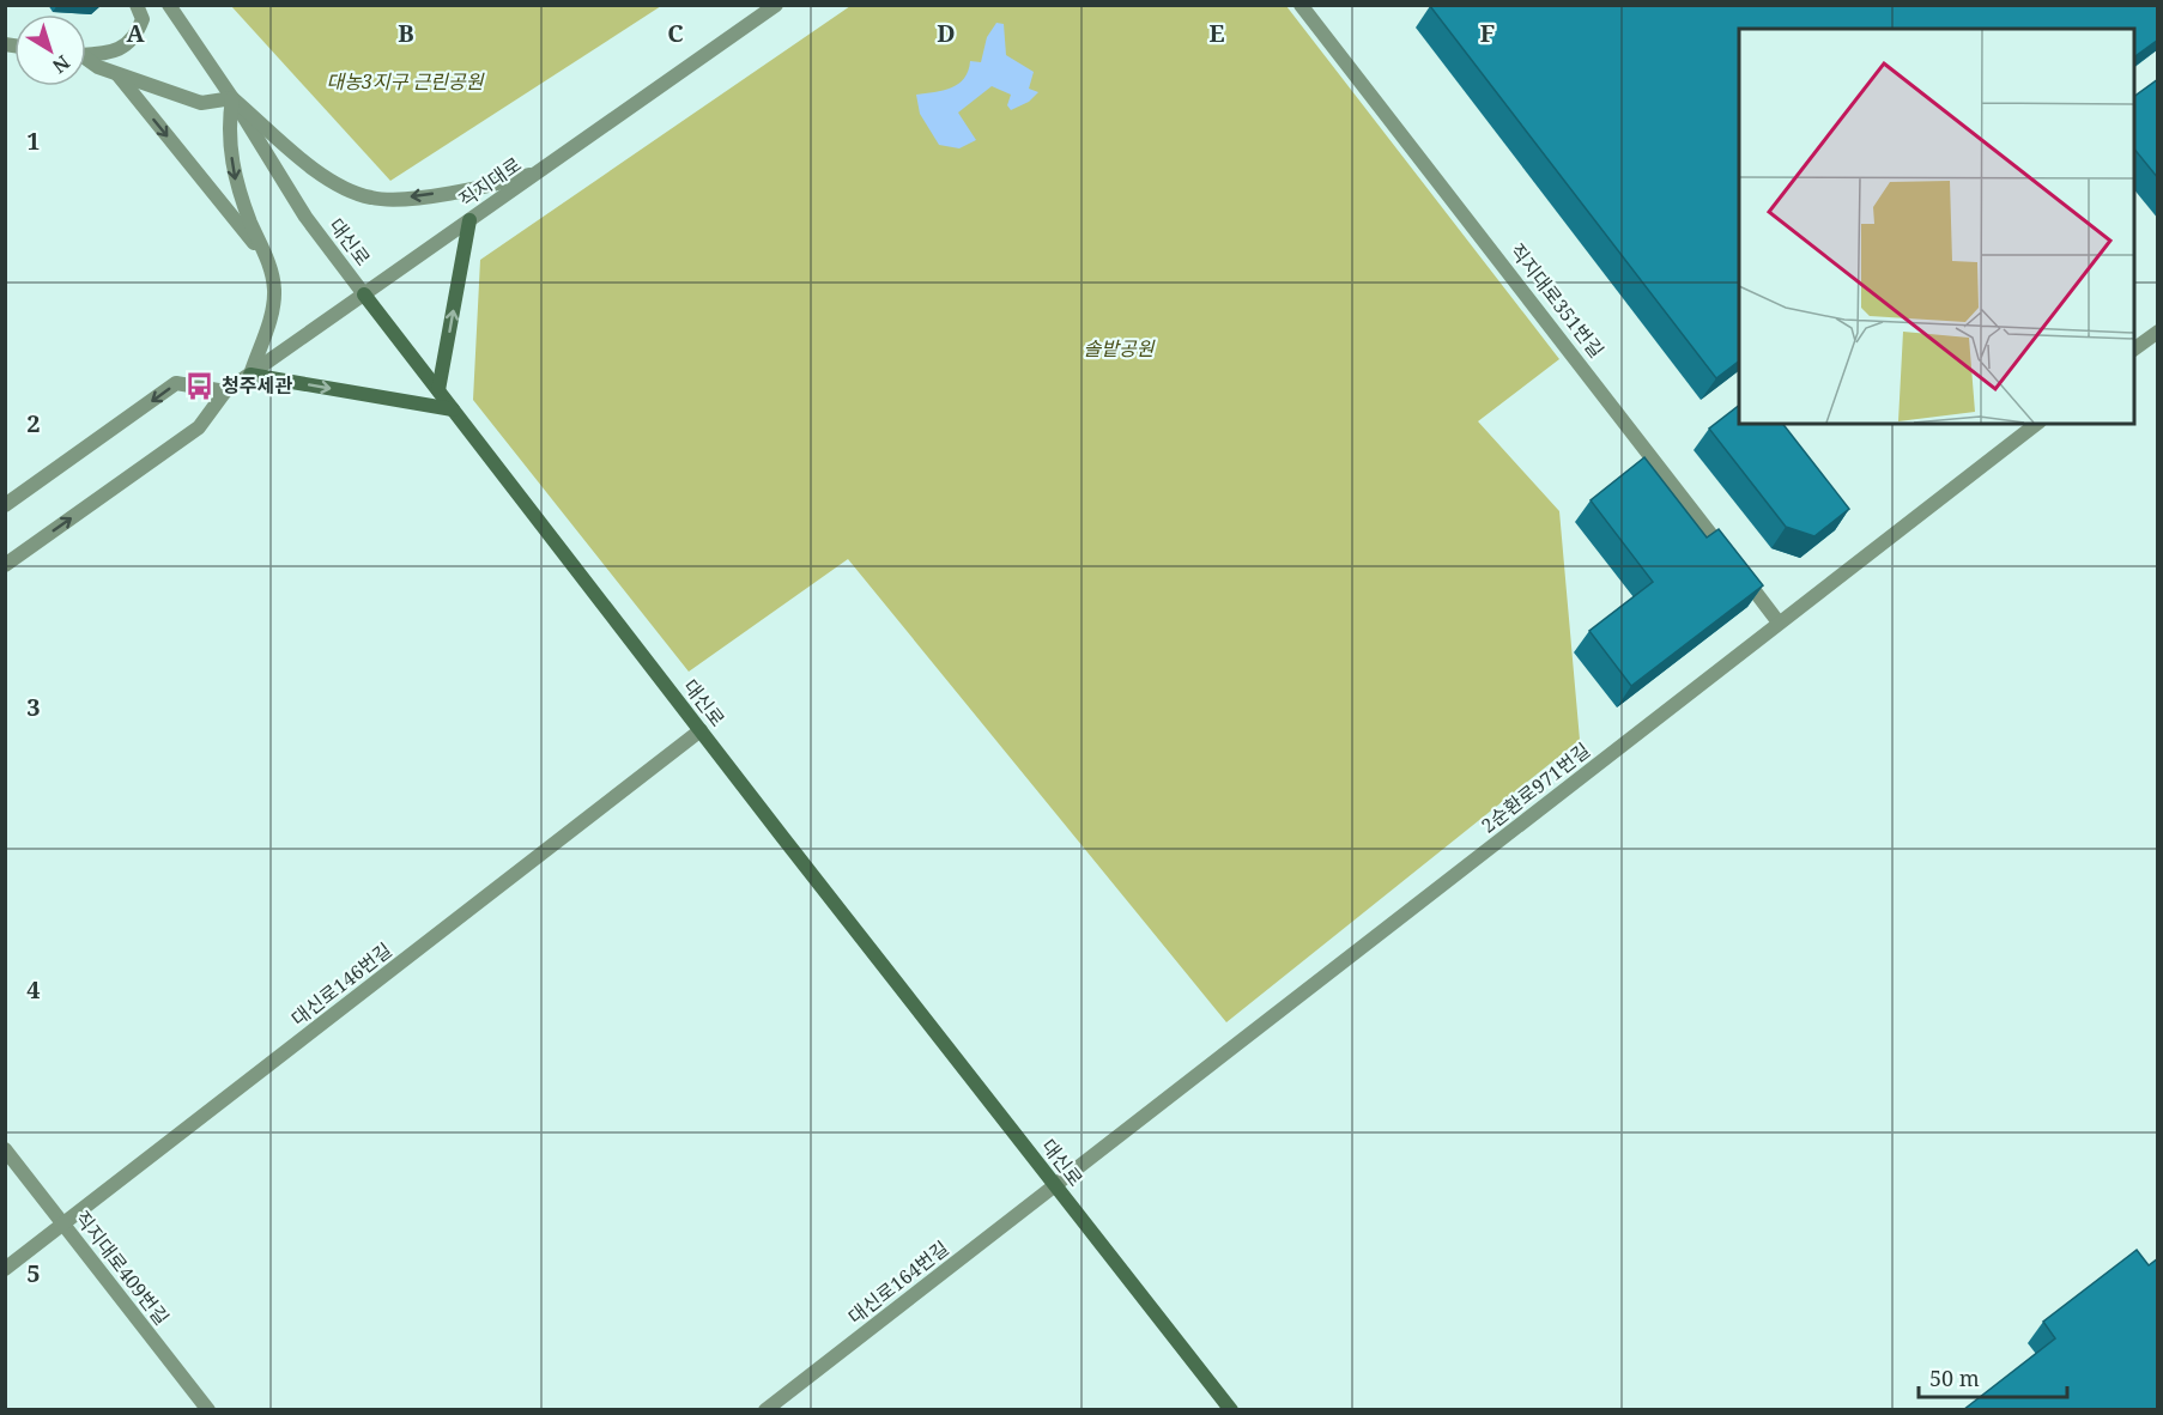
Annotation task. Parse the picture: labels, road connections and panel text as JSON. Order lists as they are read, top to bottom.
{
  "streets": {
    "main road": ["대신로"],
    "street": [
      "직지대로",
      "직지대로351번길",
      "2순환로971번길",
      "대신로146번길",
      "직지대로409번길",
      "대신로164번길"
    ]
  },
  "crossings": [
    ["직지대로", "대신로"],
    ["대신로", "2순환로971번길"],
    ["대신로", "대신로146번길"],
    ["대신로", "대신로164번길"],
    ["직지대로351번길", "2순환로971번길"],
    ["2순환로971번길", "대신로164번길"],
    ["대신로146번길", "직지대로409번길"]
  ],
  "parks": ["대농3지구 근린공원", "솔밭공원"],
  "places": {
    "bus stop": ["청주세관"]
  },
  "scale_bar": "50 m",
  "north": "bottom right",
  "grid": {
    "columns": [
      "A",
      "B",
      "C",
      "D",
      "E",
      "F"
    ],
    "rows": [
      "1",
      "2",
      "3",
      "4",
      "5"
    ]
  }
}
